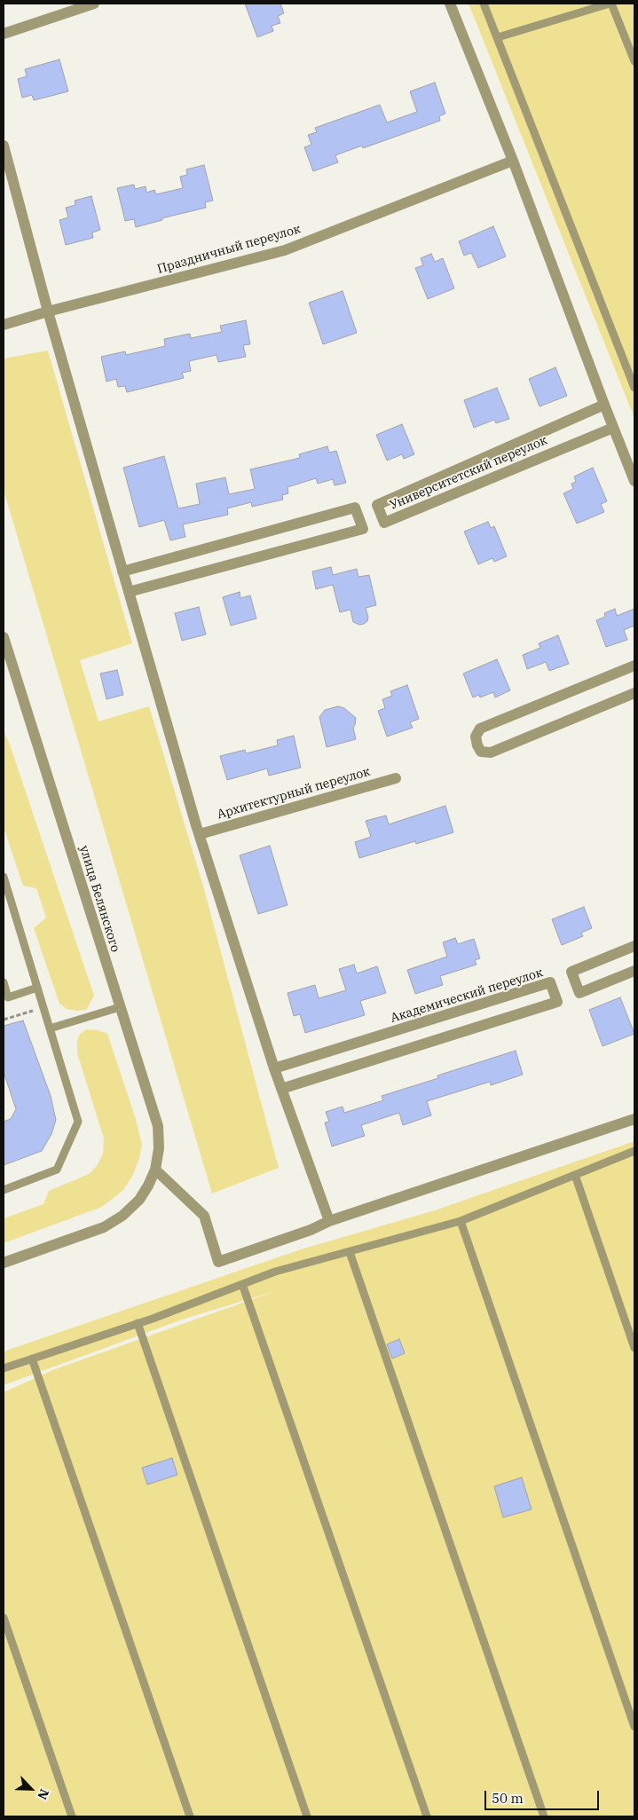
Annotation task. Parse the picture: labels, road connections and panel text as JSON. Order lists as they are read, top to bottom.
{
  "streets": {
    "street": [
      "Праздничный переулок",
      "Университетский переулок",
      "Архитектурный переулок",
      "улица Белянского",
      "Академический переулок"
    ]
  },
  "scale_bar": "50 m",
  "north": "bottom right"
}
